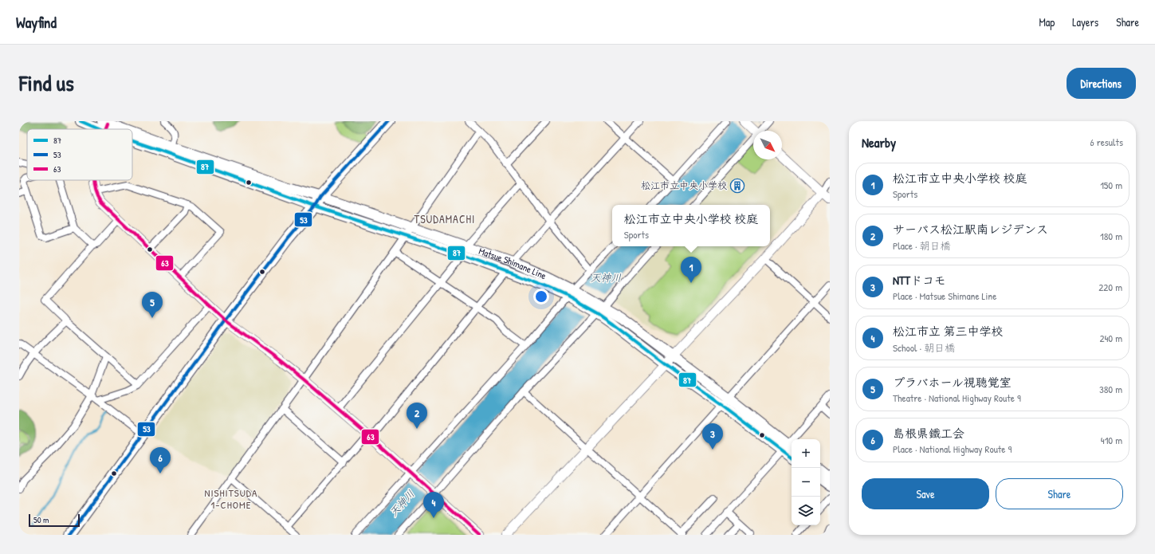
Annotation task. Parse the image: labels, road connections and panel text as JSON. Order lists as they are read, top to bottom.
{
  "streets": {
    "main road": ["Matsue Shimane Line"]
  },
  "districts": ["TSUDAMACHI", "NISHITSUDA 1-CHOME"],
  "water": ["天神川"],
  "places": {
    "building": ["松江市立中央小学校"]
  },
  "lines": ["transit line 87", "transit line 53", "transit line 63"],
  "legend": ["87", "53", "63"],
  "scale_bar": "50 m",
  "north": "bottom right",
  "page": {
    "header": "Wayfind",
    "nav": ["Map", "Layers", "Share"],
    "title": "Find us",
    "buttons": [
      "Directions",
      ["Save", "Share"]
    ],
    "heading": ["Nearby", "6 results"],
    "list": [
      {
        "mark": "1",
        "name": "松江市立中央小学校 校庭",
        "note": "Sports",
        "value": "150 m"
      },
      {
        "mark": "2",
        "name": "サーパス松江駅南レジデンス",
        "note": "Place · 朝日橋",
        "value": "180 m"
      },
      {
        "mark": "3",
        "name": "NTTドコモ",
        "note": "Place · Matsue Shimane Line",
        "value": "220 m"
      },
      {
        "mark": "4",
        "name": "松江市立 第三中学校",
        "note": "School · 朝日橋",
        "value": "240 m"
      },
      {
        "mark": "5",
        "name": "プラバホール視聴覚室",
        "note": "Theatre · National Highway Route 9",
        "value": "380 m"
      },
      {
        "mark": "6",
        "name": "島根県鐵工会",
        "note": "Place · National Highway Route 9",
        "value": "410 m"
      }
    ],
    "popup": ["松江市立中央小学校 校庭", "Sports"],
    "pins": [
      "1",
      "5",
      "2",
      "3",
      "6",
      "4"
    ],
    "map_buttons": ["+", "−"],
    "scale": "50 m"
  }
}
